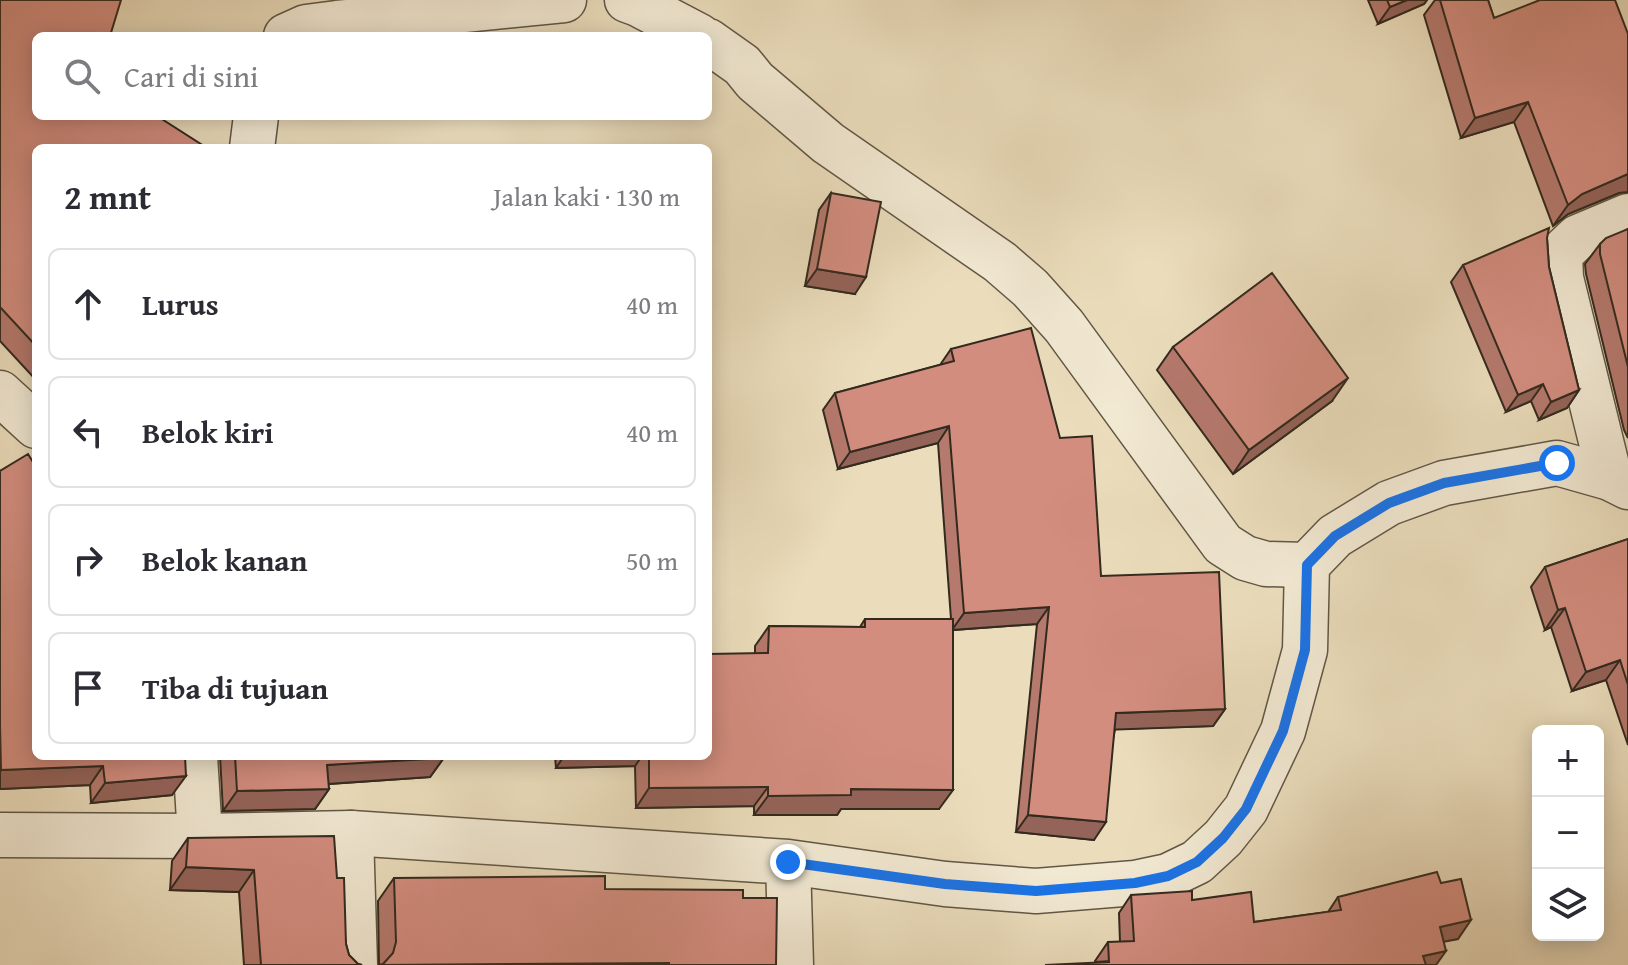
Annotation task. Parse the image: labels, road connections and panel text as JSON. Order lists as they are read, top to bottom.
{
  "page": {
    "search": "Cari di sini",
    "heading": ["2 mnt", "Jalan kaki · 130 m"],
    "list": [
      ["Lurus", "40 m"],
      ["Belok kiri", "40 m"],
      ["Belok kanan", "50 m"],
      "Tiba di tujuan"
    ],
    "map_buttons": ["+", "−"]
  }
}
